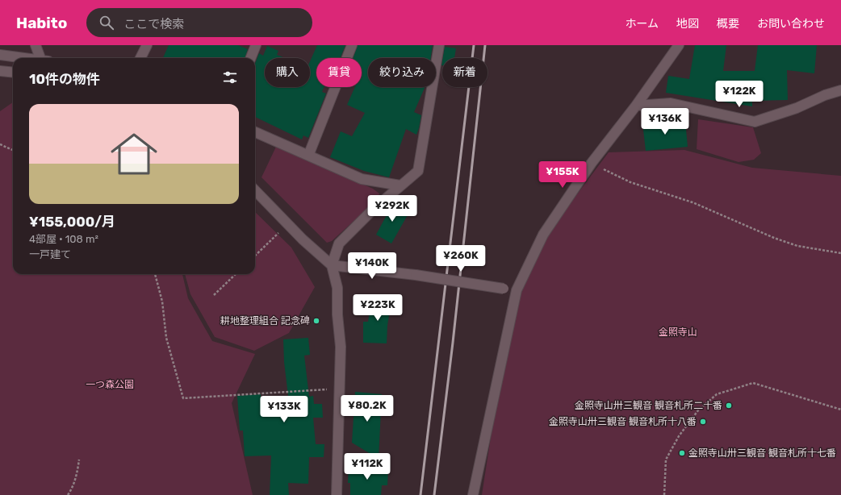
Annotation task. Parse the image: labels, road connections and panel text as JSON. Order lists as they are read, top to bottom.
{
  "parks": ["金照寺山", "一つ森公園"],
  "places": [
    "耕地整理組合 記念碑",
    "金照寺山卅三観音 観音札所二十番",
    "金照寺山卅三観音 観音札所十八番",
    "金照寺山卅三観音 観音札所十七番"
  ],
  "page": {
    "header": "Habito",
    "search": "ここで検索",
    "nav": [
      "ホーム",
      "地図",
      "概要",
      "お問い合わせ"
    ],
    "chip": [
      "購入",
      "賃貸",
      "絞り込み",
      "新着"
    ],
    "heading": "10件の物件",
    "price": [
      "¥122K",
      "¥136K",
      "¥155K",
      "¥292K",
      "¥260K",
      "¥140K",
      "¥223K",
      "¥80.2K",
      "¥133K",
      "¥112K"
    ],
    "list": [
      {
        "name": "¥155,000/月",
        "note": "4部屋 · 108 m² · 一戸建て"
      }
    ]
  }
}
